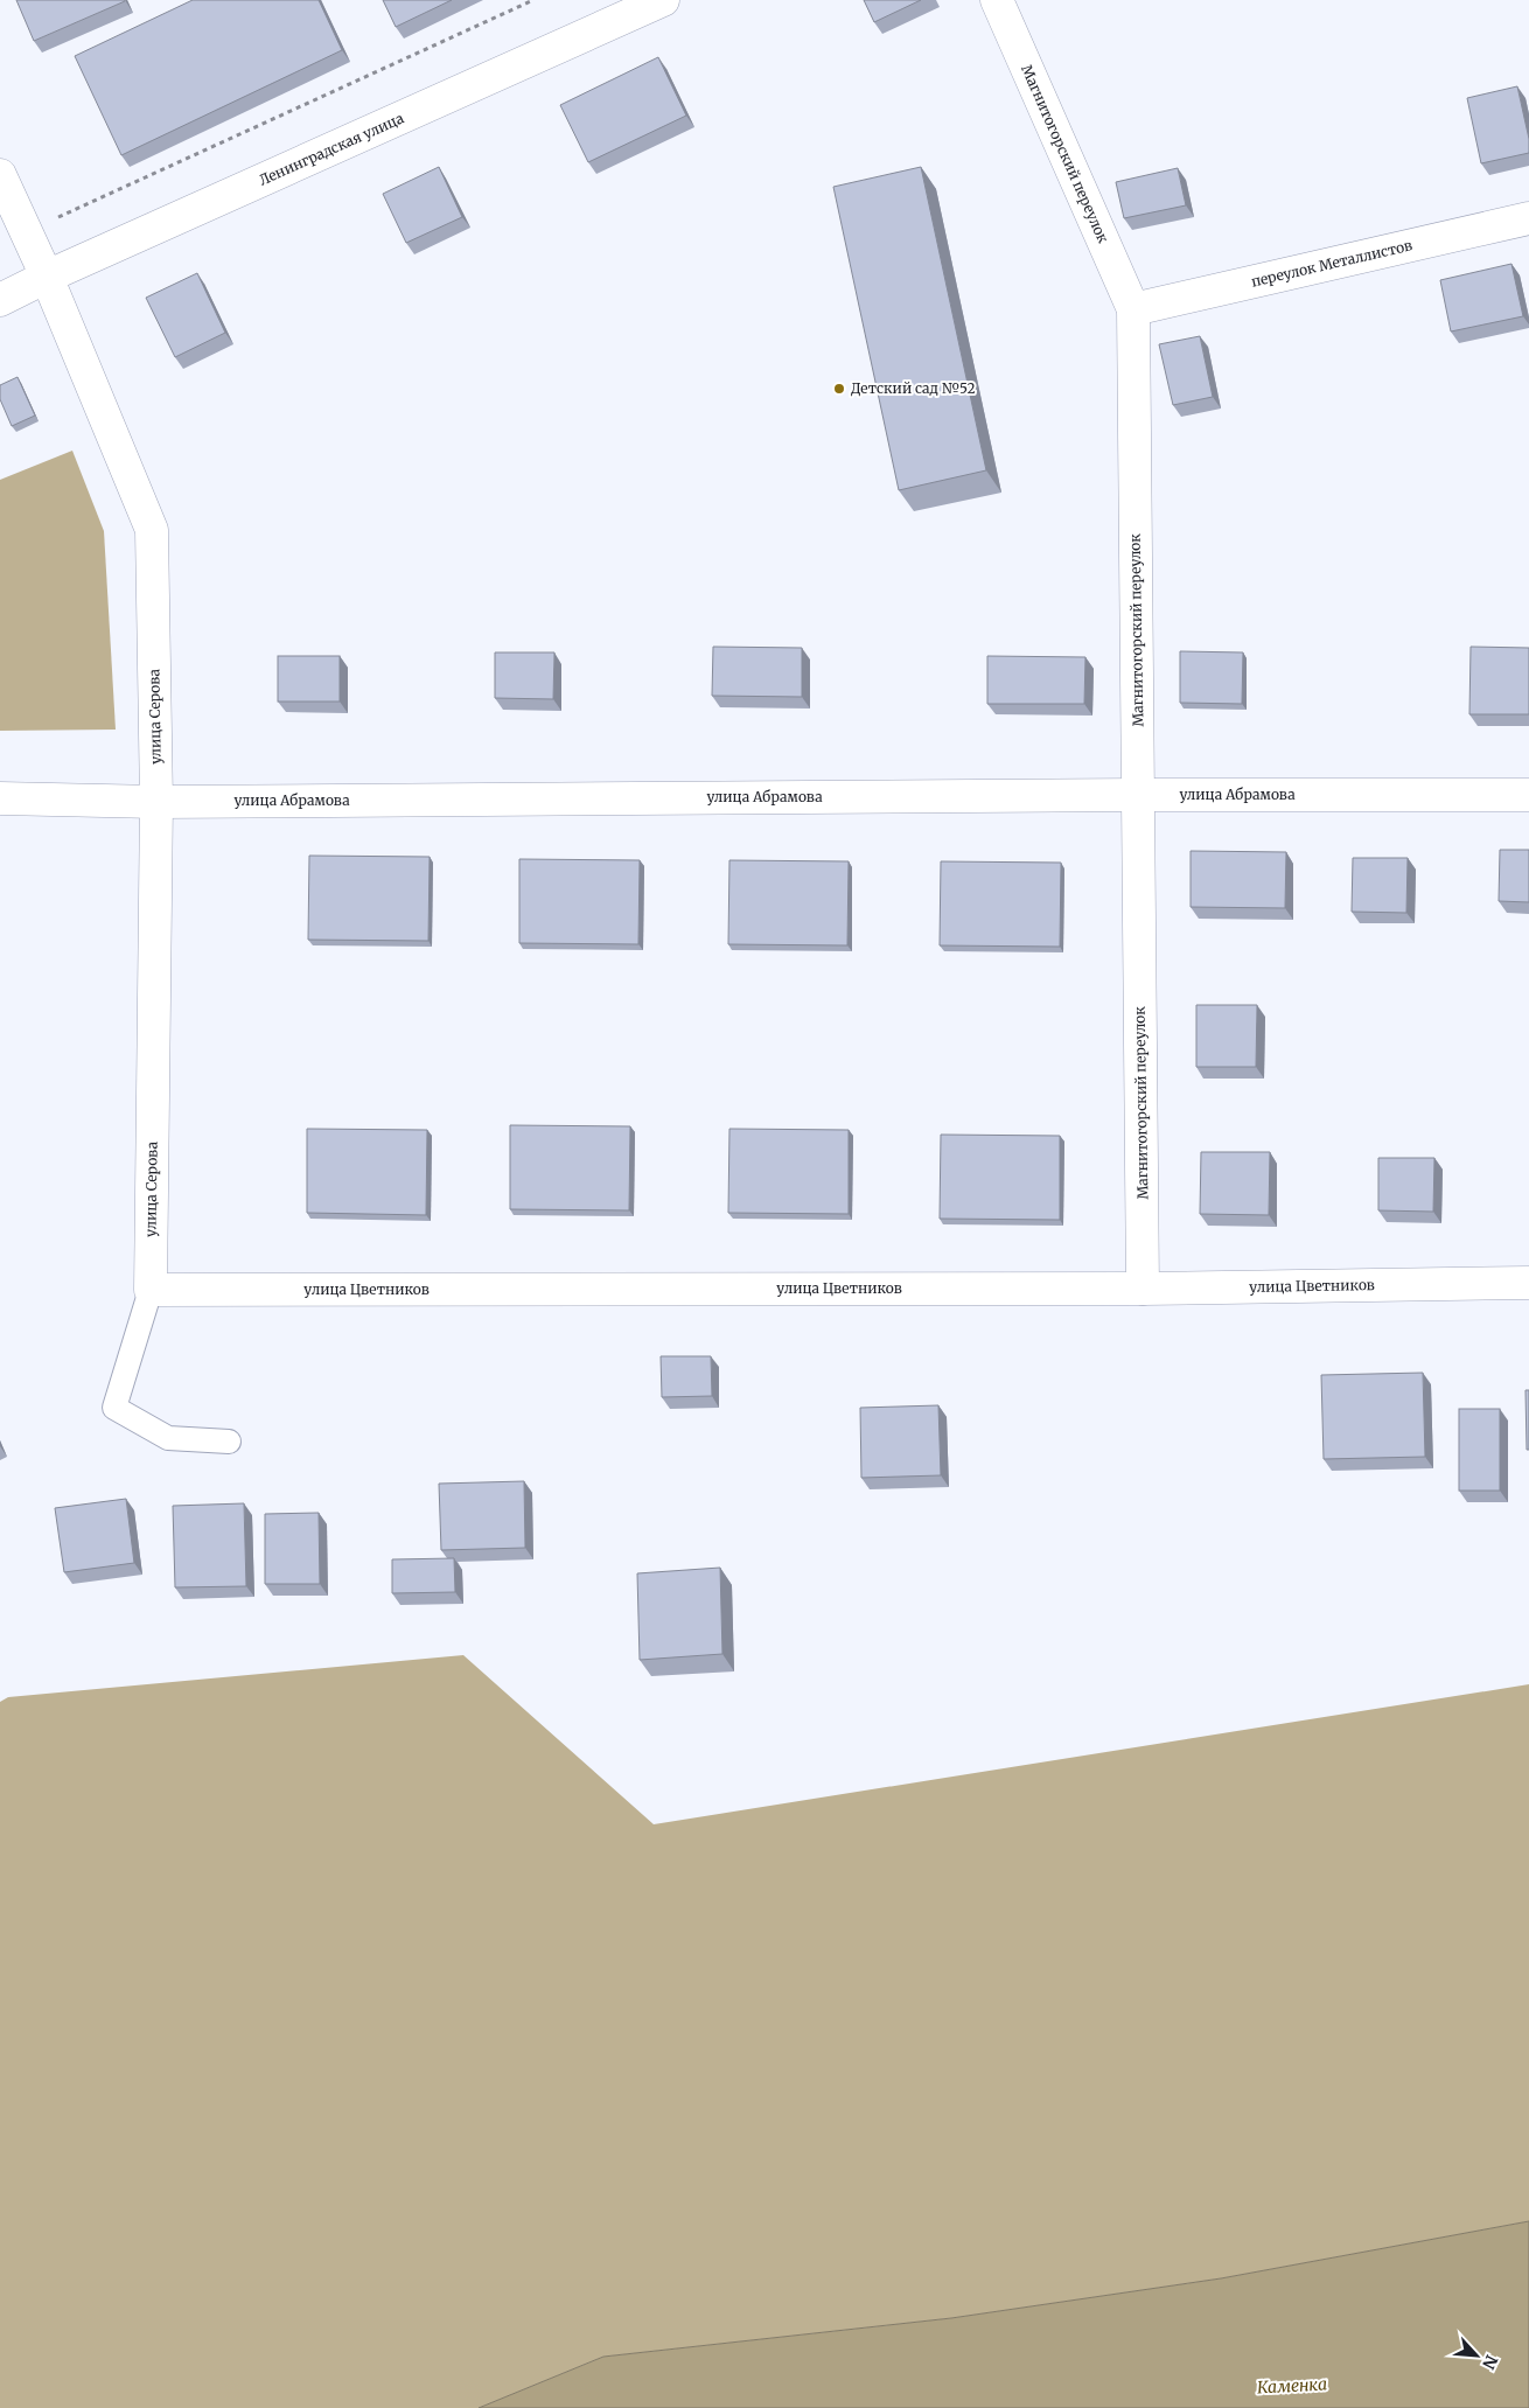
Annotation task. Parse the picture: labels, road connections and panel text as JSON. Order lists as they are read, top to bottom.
{
  "streets": {
    "street": [
      "Ленинградская улица",
      "Магнитогорский переулок",
      "переулок Металлистов",
      "улица Серова",
      "улица Абрамова",
      "улица Цветников"
    ]
  },
  "crossings": [
    ["Ленинградская улица", "улица Серова"],
    ["Магнитогорский переулок", "переулок Металлистов"],
    ["Магнитогорский переулок", "улица Абрамова"],
    ["Магнитогорский переулок", "улица Цветников"],
    ["улица Серова", "улица Абрамова"],
    ["улица Серова", "улица Цветников"]
  ],
  "water": ["Каменка"],
  "places": ["Детский сад №52"],
  "north": "bottom right"
}
